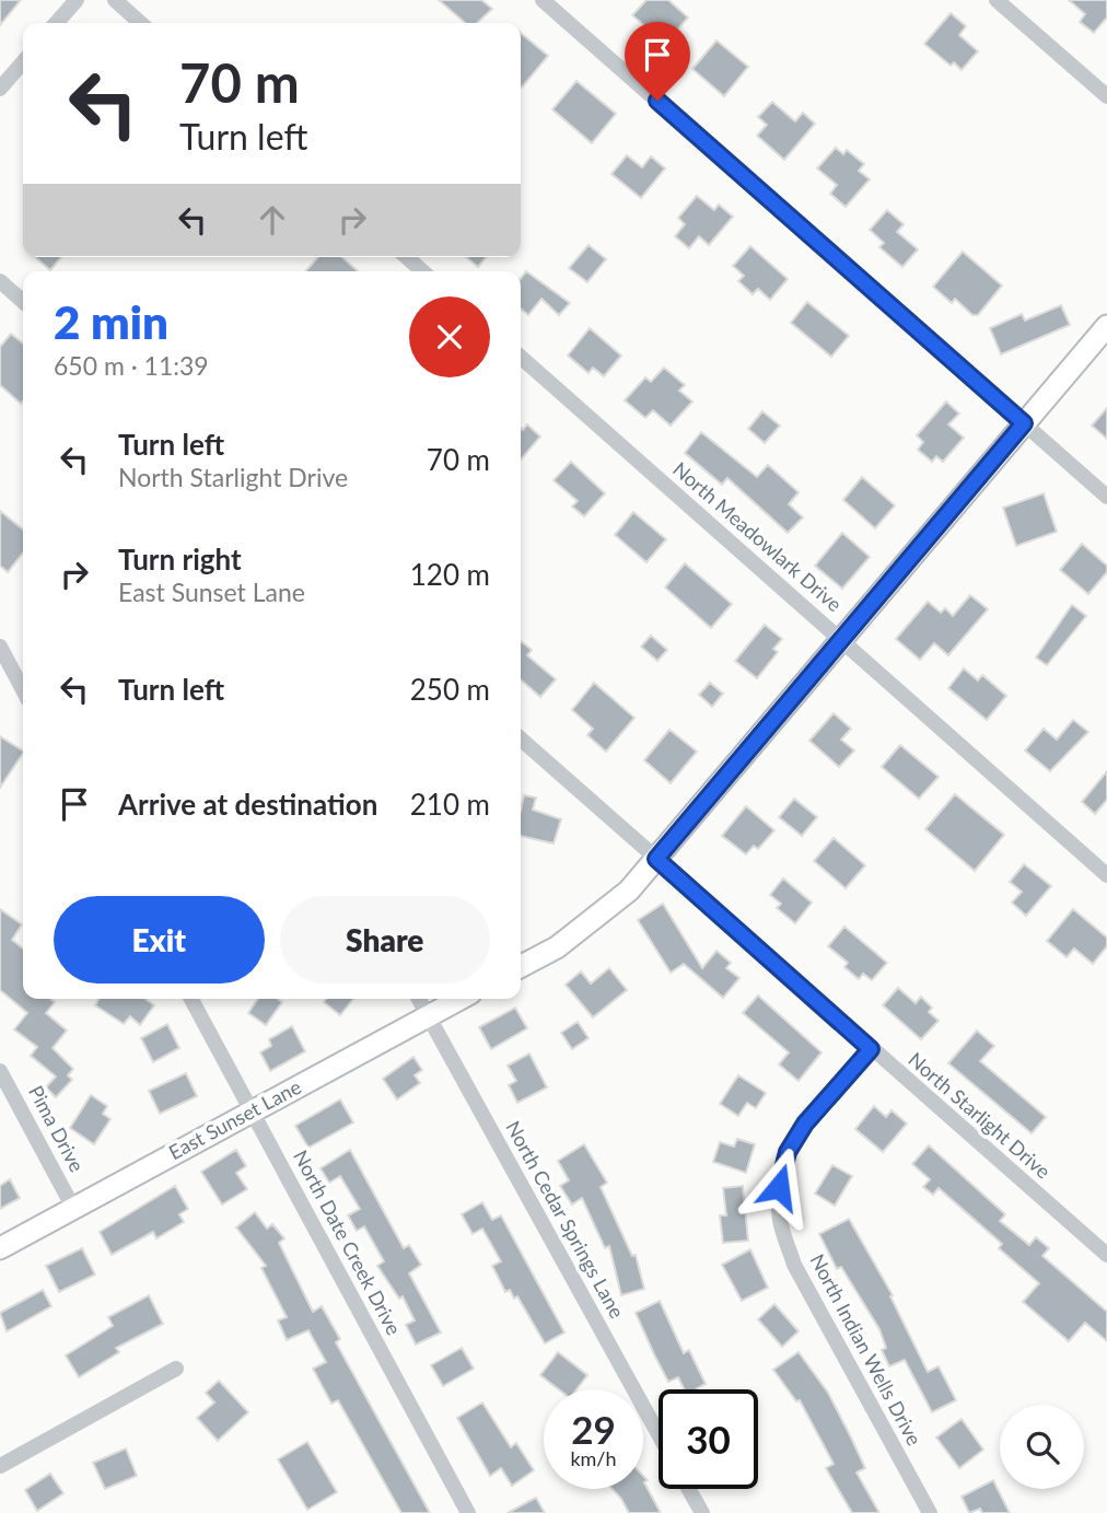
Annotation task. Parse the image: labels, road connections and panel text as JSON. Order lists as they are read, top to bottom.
{
  "streets": {
    "street": [
      "North Meadowlark Drive",
      "North Starlight Drive",
      "East Sunset Lane",
      "Pima Drive",
      "North Cedar Springs Lane",
      "North Date Creek Drive",
      "North Indian Wells Drive"
    ]
  },
  "crossings": [
    ["North Starlight Drive", "North Indian Wells Drive"],
    ["East Sunset Lane", "Pima Drive"],
    ["East Sunset Lane", "North Cedar Springs Lane"],
    ["East Sunset Lane", "North Date Creek Drive"]
  ],
  "page": {
    "turn": ["70 m", "Turn left"],
    "heading": ["2 min", "650 m · 11:39"],
    "list": [
      {
        "name": "Turn left",
        "note": "North Starlight Drive",
        "value": "70 m"
      },
      {
        "name": "Turn right",
        "note": "East Sunset Lane",
        "value": "120 m"
      },
      {
        "name": "Turn left",
        "value": "250 m"
      },
      {
        "name": "Arrive at destination",
        "value": "210 m"
      }
    ],
    "buttons": ["Exit", "Share"],
    "speed": "29 km/h",
    "limit": "30"
  }
}
